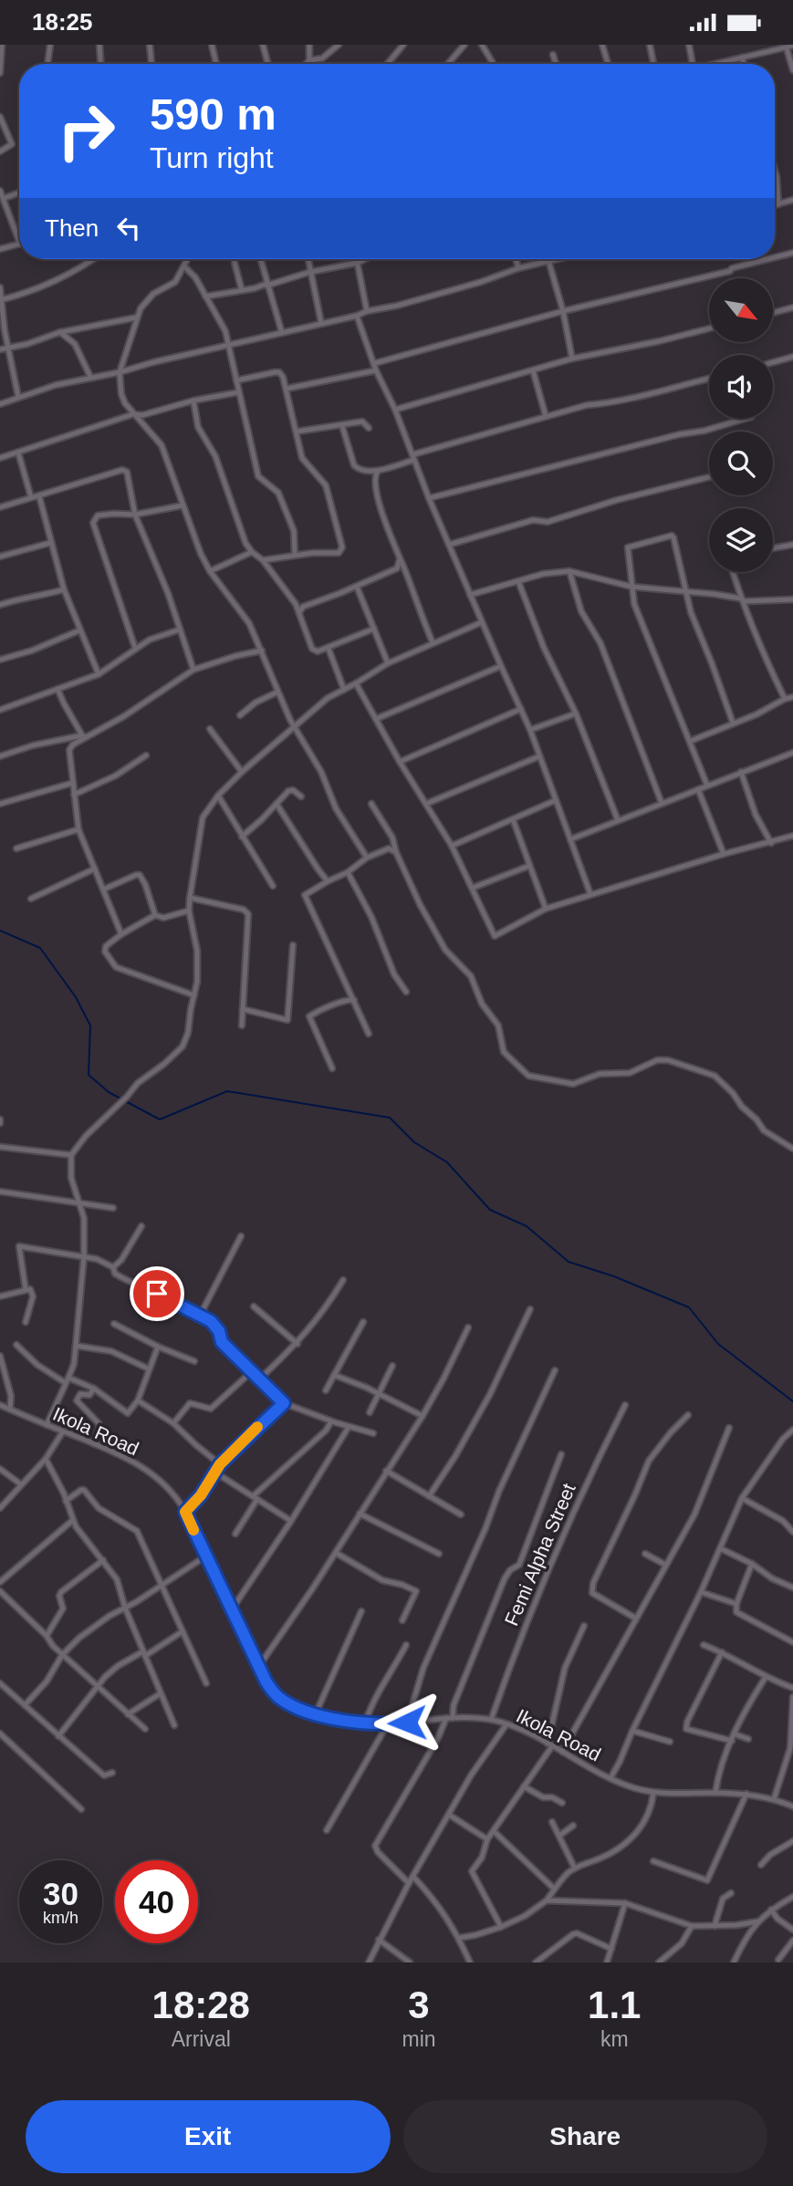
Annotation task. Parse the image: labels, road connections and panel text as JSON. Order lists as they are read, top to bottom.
{
  "streets": {
    "street": ["Ikola Road", "Femi Alpha Street"]
  },
  "crossings": [
    ["Ikola Road", "Femi Alpha Street"]
  ],
  "north": "bottom right",
  "page": {
    "status": "18:25",
    "turn": ["590 m", "Turn right"],
    "then": "Then",
    "speed": "30 km/h",
    "limit": "40",
    "eta": [
      "18:28",
      "Arrival",
      "3",
      "min",
      "1.1",
      "km"
    ],
    "buttons": ["Exit", "Share"]
  }
}
